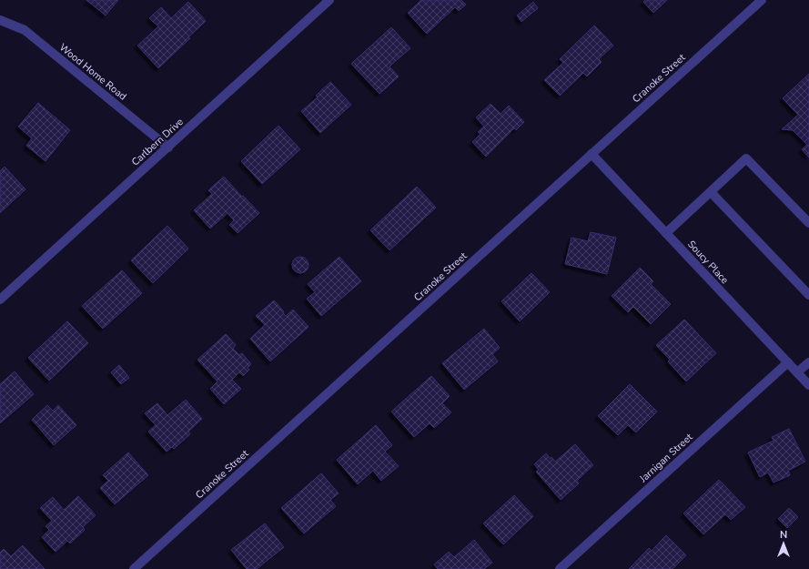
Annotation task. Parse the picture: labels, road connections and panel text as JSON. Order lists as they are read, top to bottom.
{
  "streets": {
    "street": [
      "Wood Home Road",
      "Cranoke Street",
      "Carlbern Drive",
      "Soucy Place",
      "Jarnigan Street"
    ]
  },
  "crossings": [
    ["Wood Home Road", "Carlbern Drive"],
    ["Cranoke Street", "Soucy Place"],
    ["Soucy Place", "Jarnigan Street"]
  ],
  "north": "top"
}
